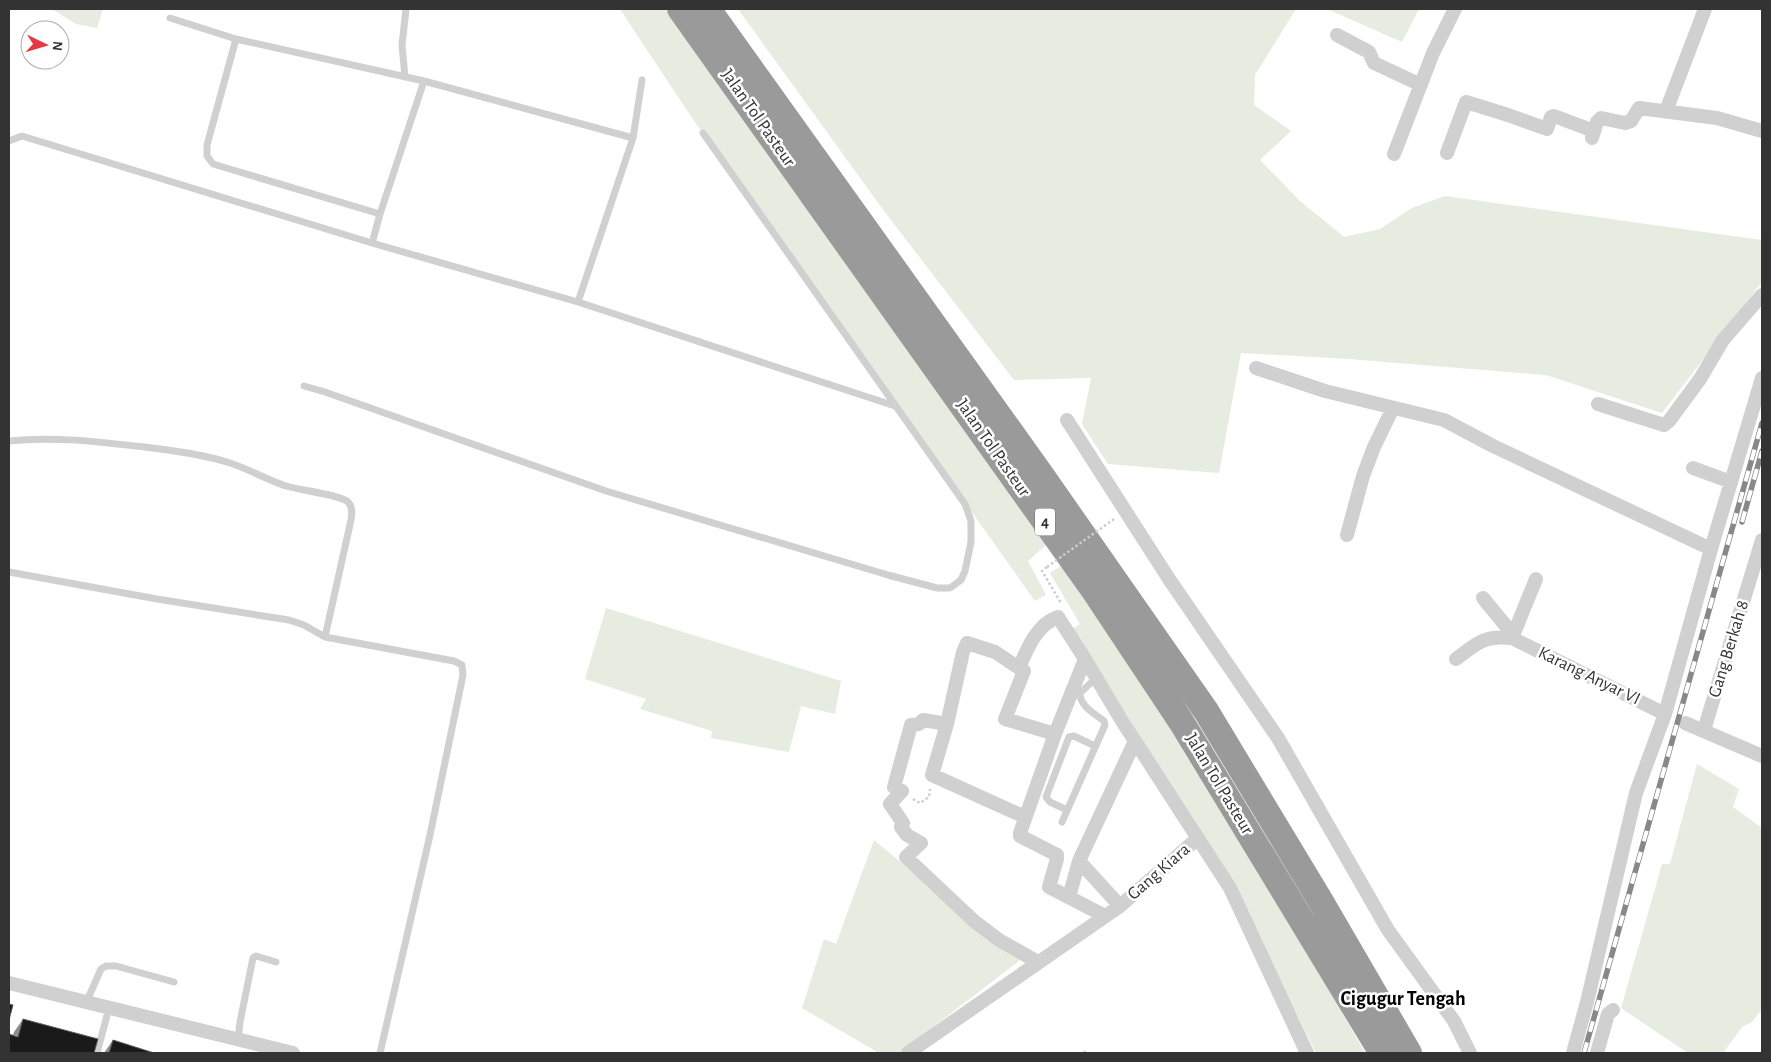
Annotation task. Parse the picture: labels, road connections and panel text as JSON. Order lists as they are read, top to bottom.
{
  "streets": {
    "highway": ["Jalan Tol Pasteur", "4"],
    "street": ["Gang Berkah 8", "Karang Anyar VI", "Gang Kiara"]
  },
  "districts": ["Cigugur Tengah"],
  "north": "right"
}
